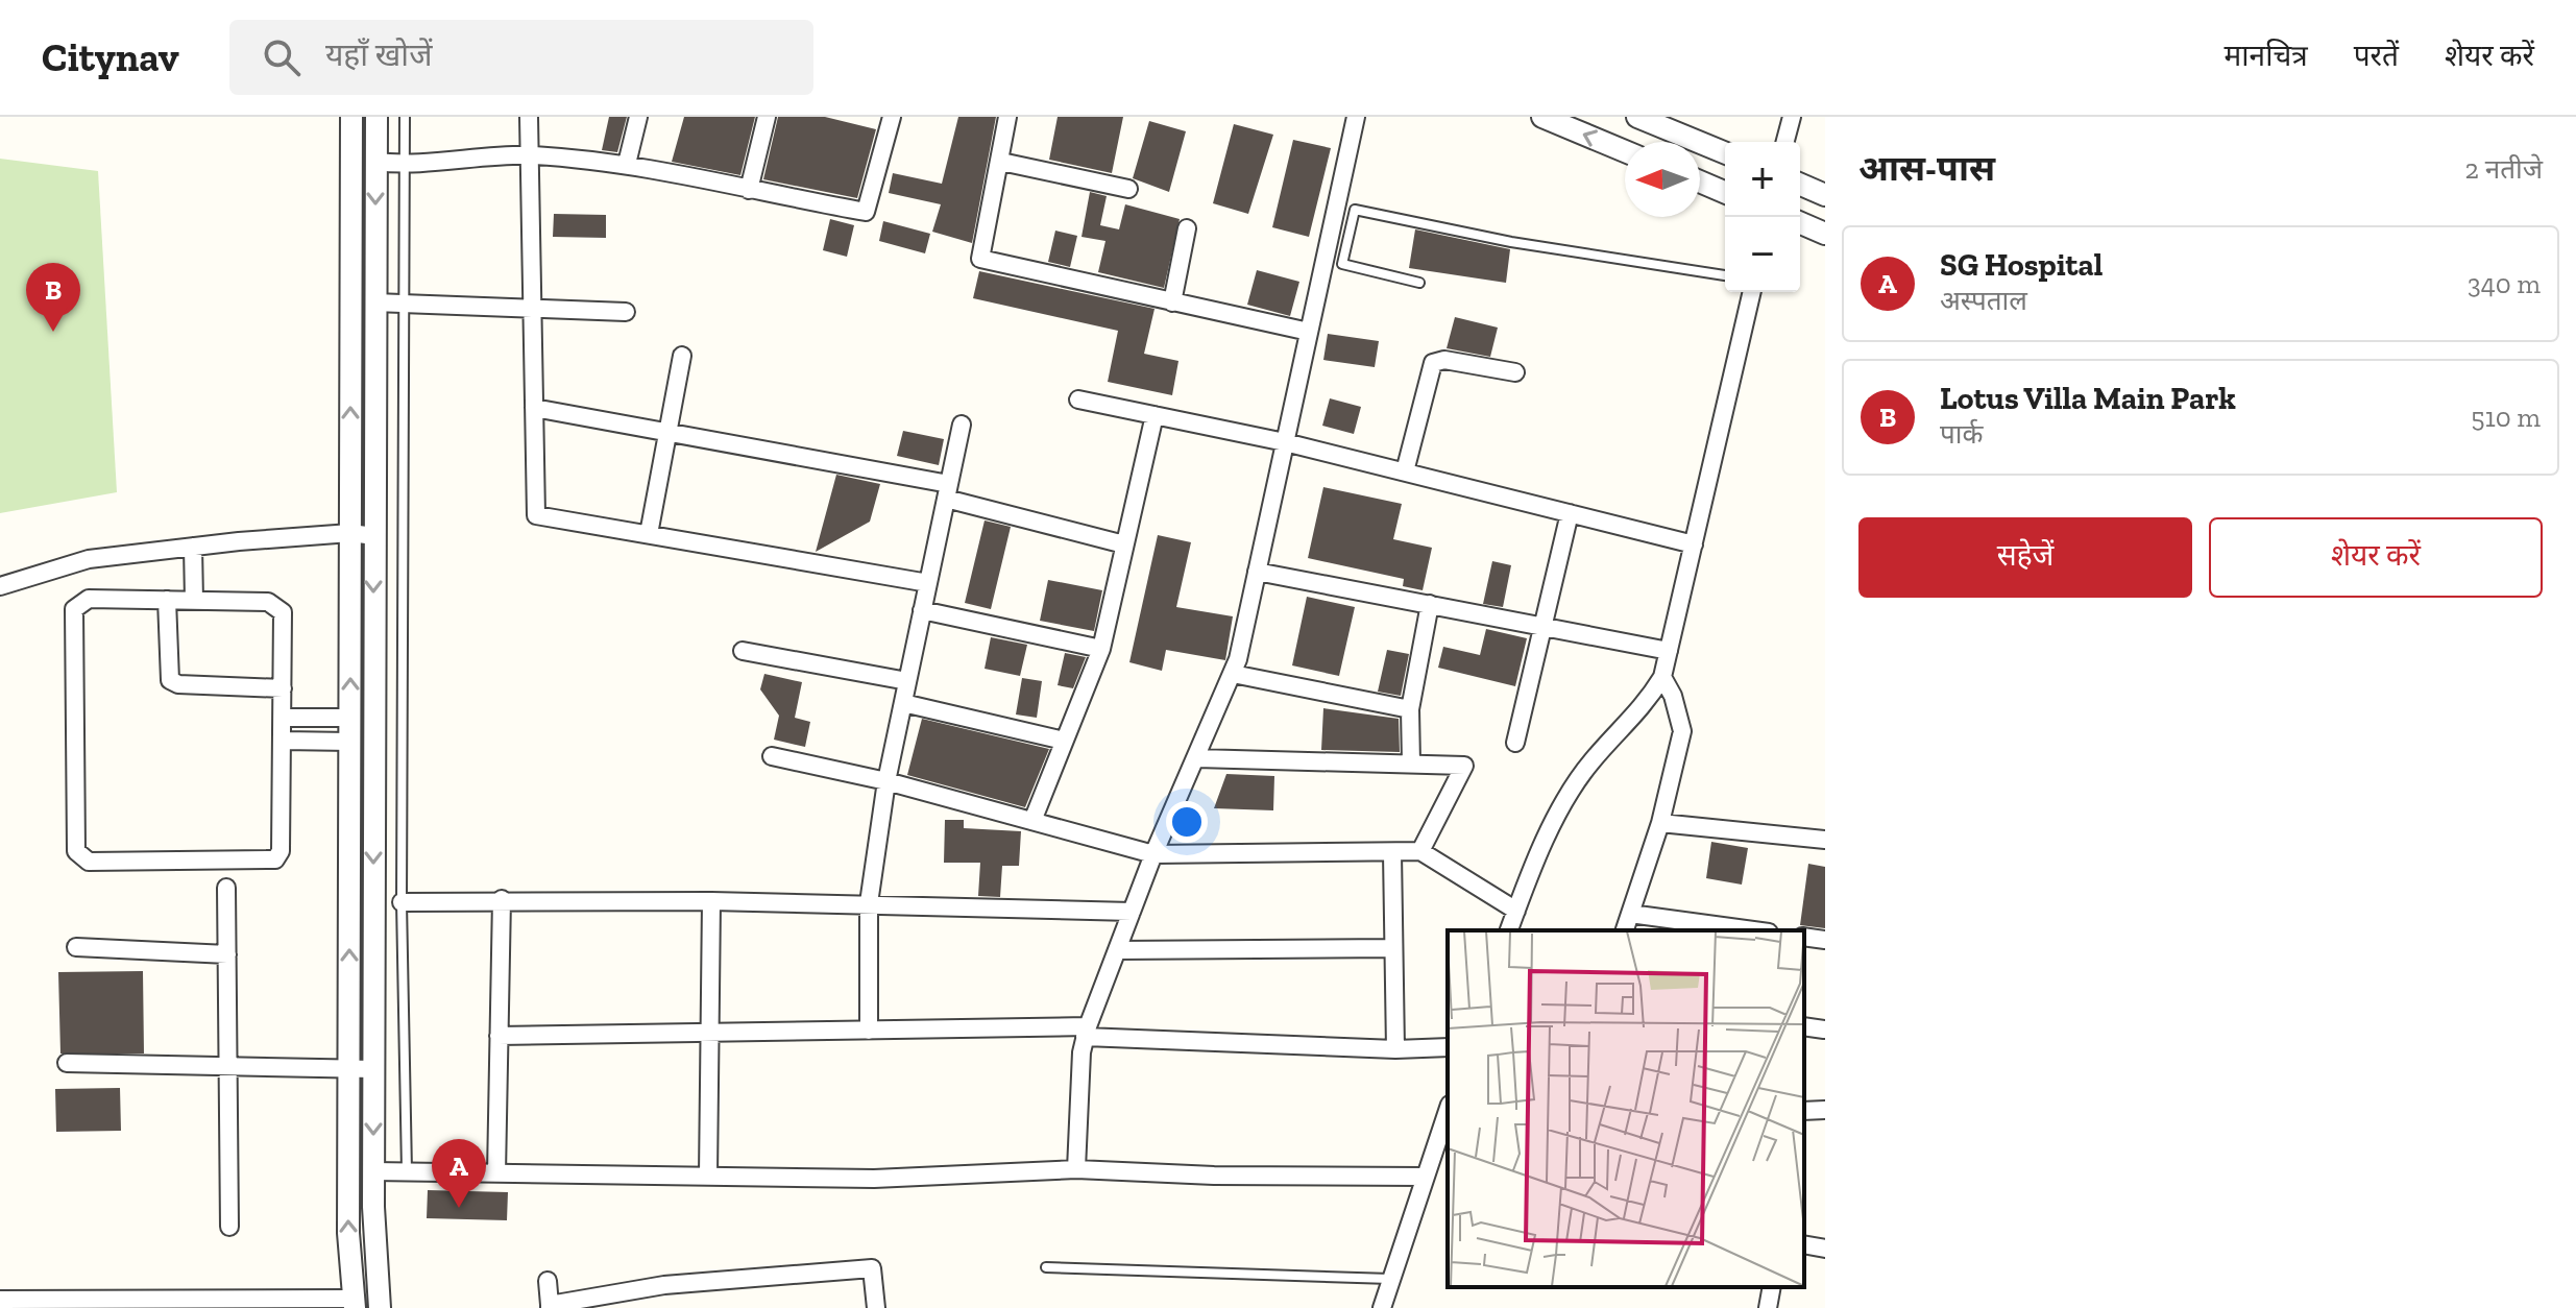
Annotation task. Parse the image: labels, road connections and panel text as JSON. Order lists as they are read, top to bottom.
{
  "north": "left",
  "page": {
    "header": "Citynav",
    "search": "यहाँ खोजें",
    "nav": ["मानचित्र", "परतें", "शेयर करें"],
    "heading": ["आस-पास", "2 नतीजे"],
    "map_buttons": ["+", "−"],
    "list": [
      {
        "mark": "A",
        "name": "SG Hospital",
        "note": "अस्पताल",
        "value": "340 m"
      },
      {
        "mark": "B",
        "name": "Lotus Villa Main Park",
        "note": "पार्क",
        "value": "510 m"
      }
    ],
    "pins": ["B", "A"],
    "buttons": ["सहेजें", "शेयर करें"]
  }
}
